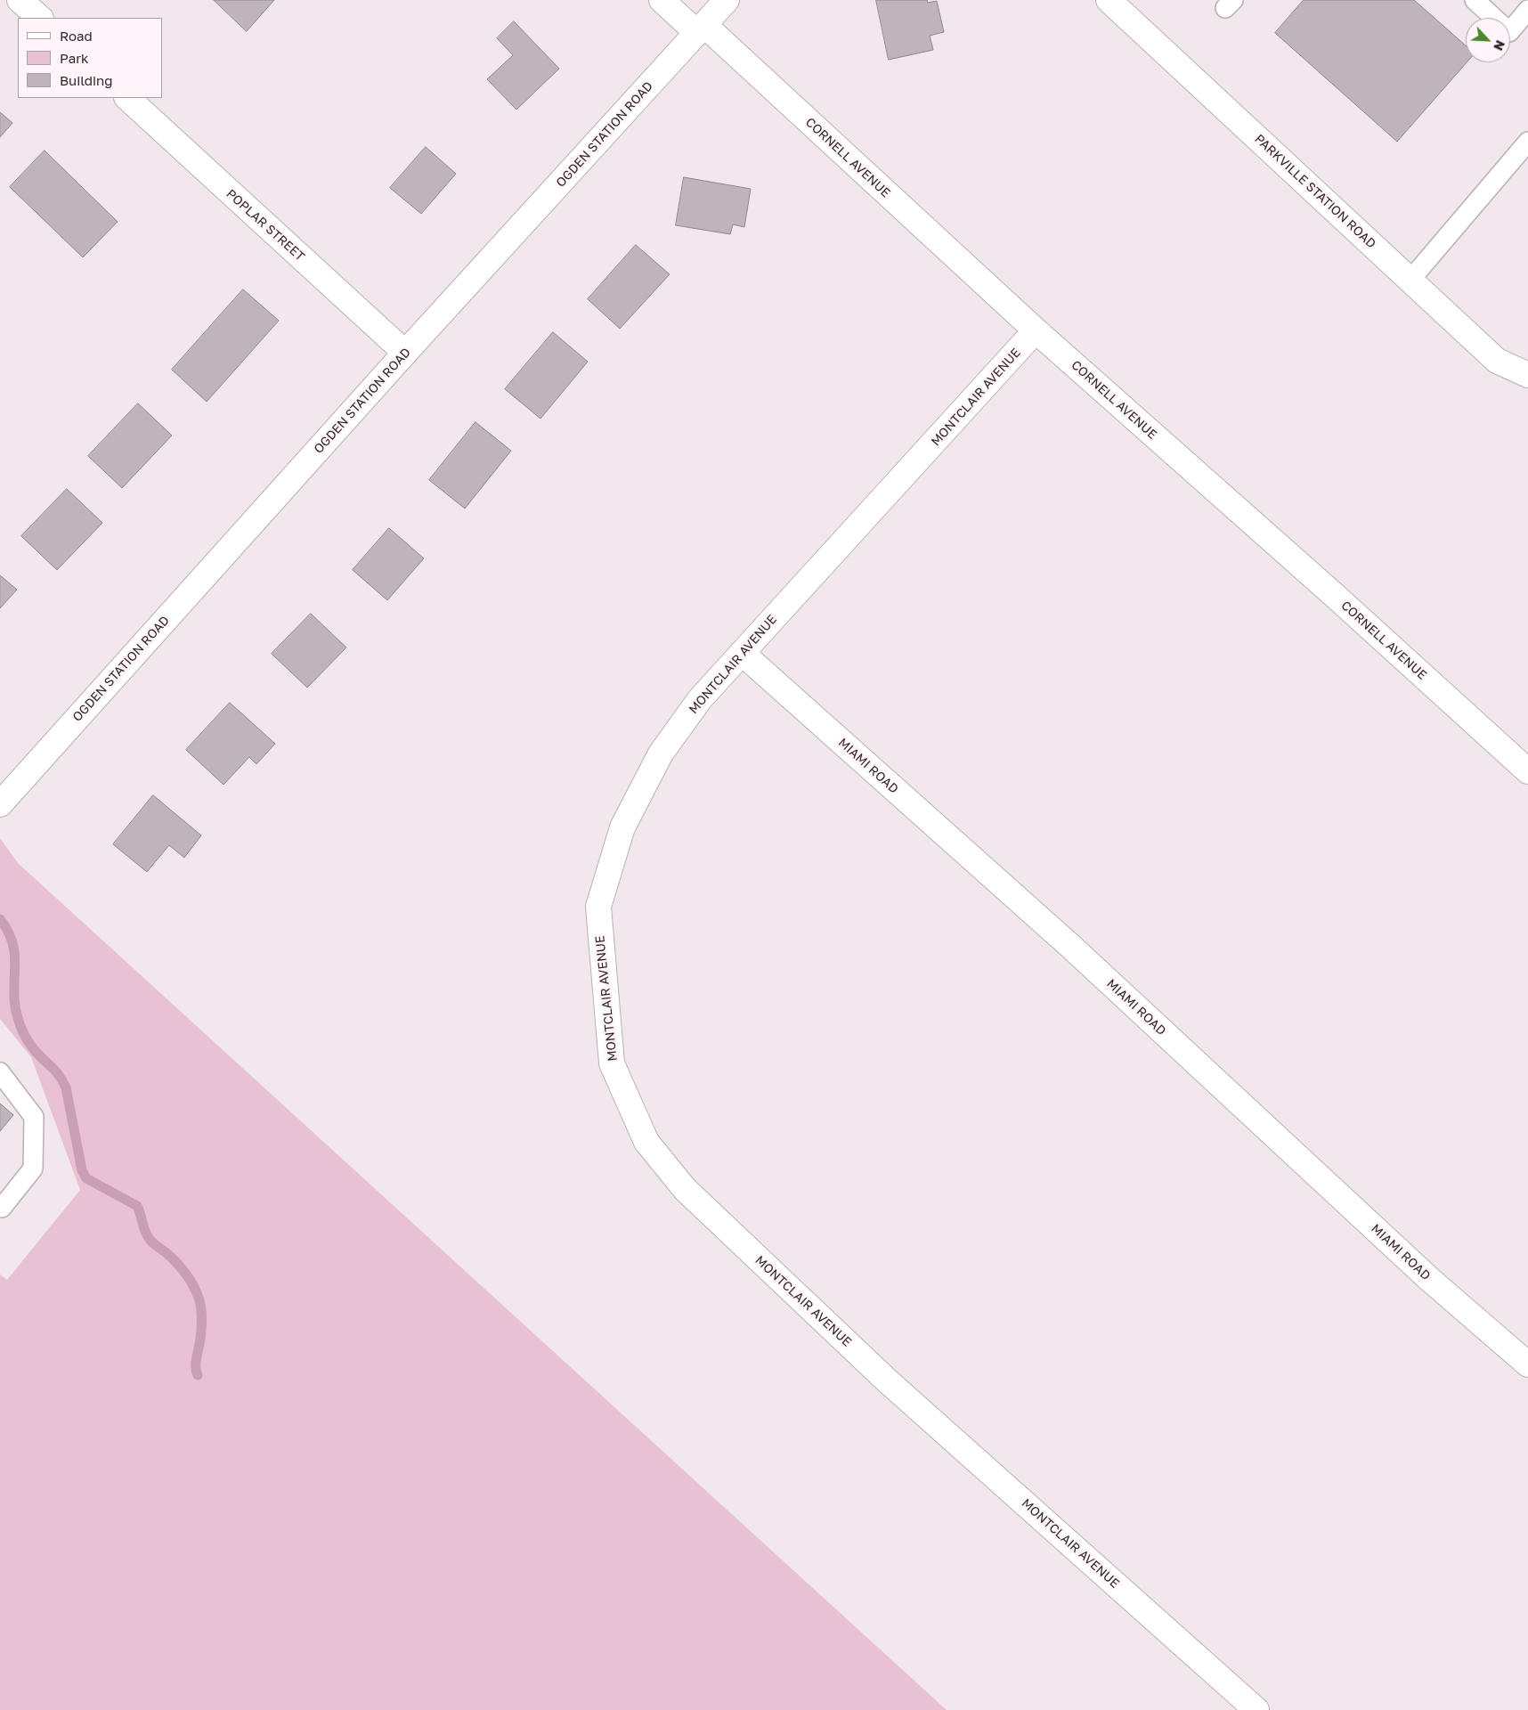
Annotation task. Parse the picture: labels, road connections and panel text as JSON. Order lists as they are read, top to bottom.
{
  "streets": {
    "street": [
      "OGDEN STATION ROAD",
      "CORNELL AVENUE",
      "PARKVILLE STATION ROAD",
      "POPLAR STREET",
      "MONTCLAIR AVENUE",
      "MIAMI ROAD"
    ]
  },
  "crossings": [
    ["OGDEN STATION ROAD", "CORNELL AVENUE"],
    ["OGDEN STATION ROAD", "POPLAR STREET"],
    ["CORNELL AVENUE", "MONTCLAIR AVENUE"],
    ["MONTCLAIR AVENUE", "MIAMI ROAD"]
  ],
  "legend": ["Road", "Park", "Building"],
  "north": "bottom right"
}
